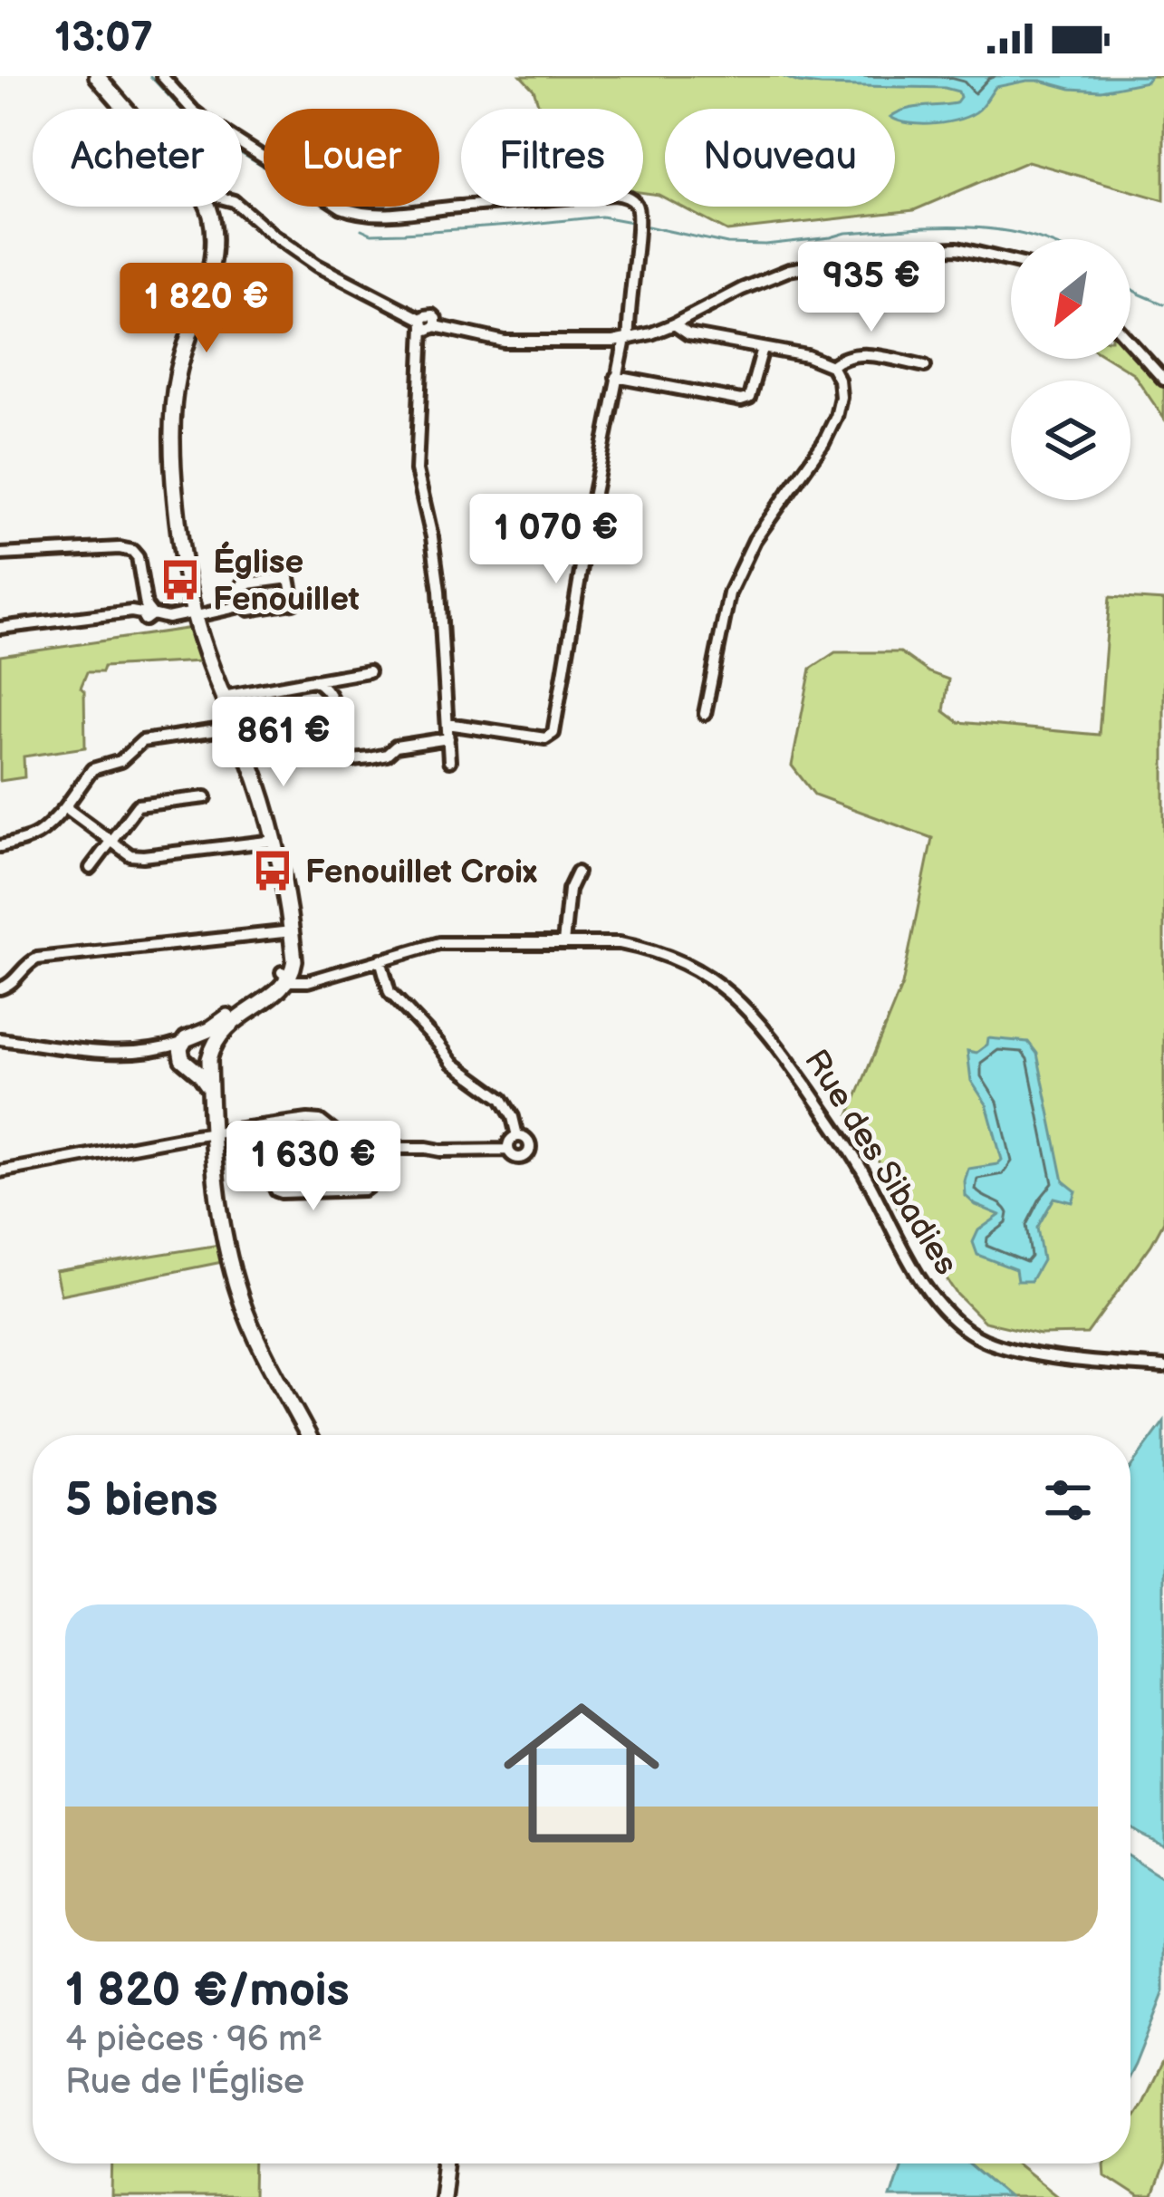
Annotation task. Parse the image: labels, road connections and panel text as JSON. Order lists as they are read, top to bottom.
{
  "streets": {
    "street": ["Rue des Sibadies"]
  },
  "places": {
    "bus stop": ["Église Fenouillet", "Fenouillet Croix"]
  },
  "north": "bottom left",
  "page": {
    "status": "13:07",
    "chip": [
      "Acheter",
      "Louer",
      "Filtres",
      "Nouveau"
    ],
    "price": [
      "935 €",
      "1 820 €",
      "1 070 €",
      "861 €",
      "1 630 €"
    ],
    "heading": "5 biens",
    "list": [
      {
        "name": "1 820 €/mois",
        "note": "4 pièces · 96 m² · Rue de l'Église"
      }
    ]
  }
}
